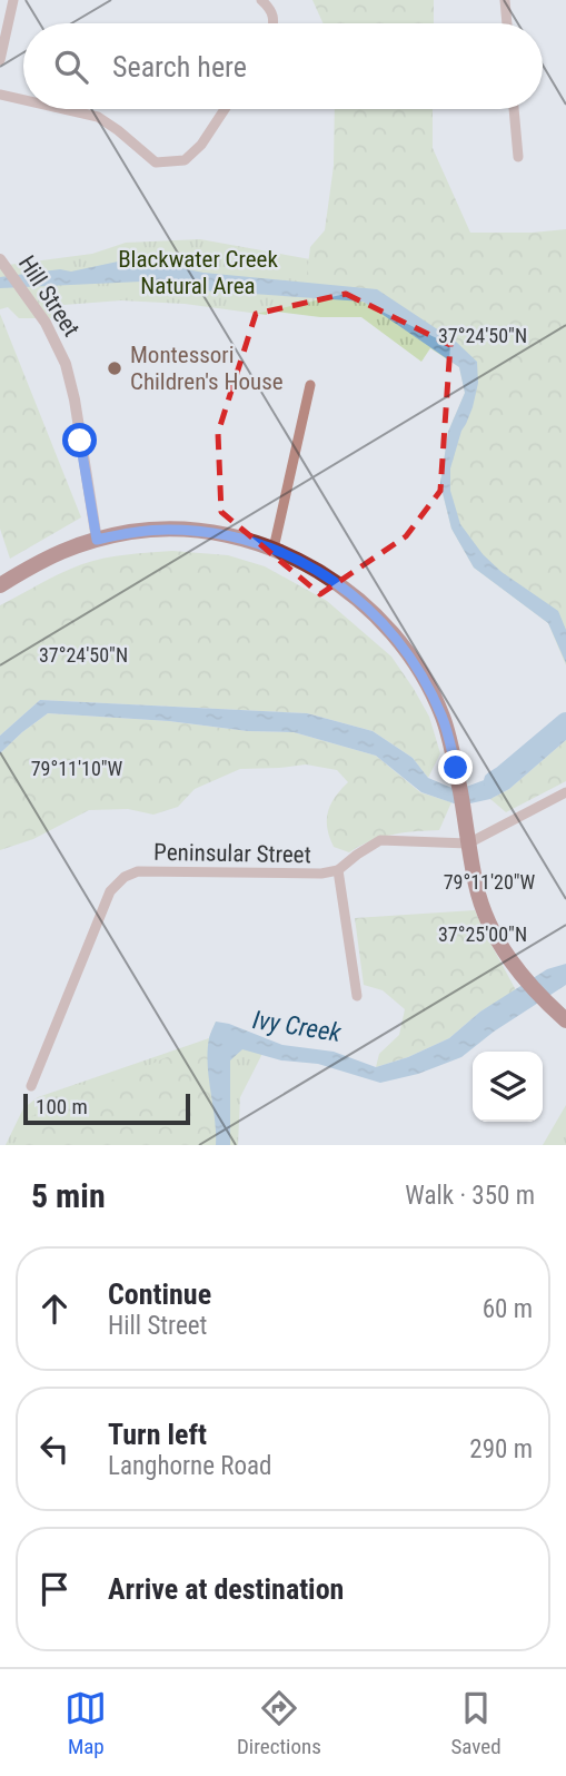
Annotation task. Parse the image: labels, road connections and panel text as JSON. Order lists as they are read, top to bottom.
{
  "streets": {
    "street": ["Hill Street", "Peninsular Street"]
  },
  "water": ["Ivy Creek"],
  "parks": ["Blackwater Creek Natural Area"],
  "places": ["Montessori Children's House"],
  "scale_bar": "100 m",
  "page": {
    "search": "Search here",
    "scale": "100 m",
    "heading": ["5 min", "Walk · 350 m"],
    "list": [
      ["Continue", "Hill Street", "60 m"],
      ["Turn left", "Langhorne Road", "290 m"],
      "Arrive at destination"
    ],
    "nav": ["Map", "Directions", "Saved"]
  },
  "coordinates": [
    "37°24'50\"N",
    "79°11'10\"W",
    "79°11'20\"W",
    "37°25'00\"N"
  ]
}
